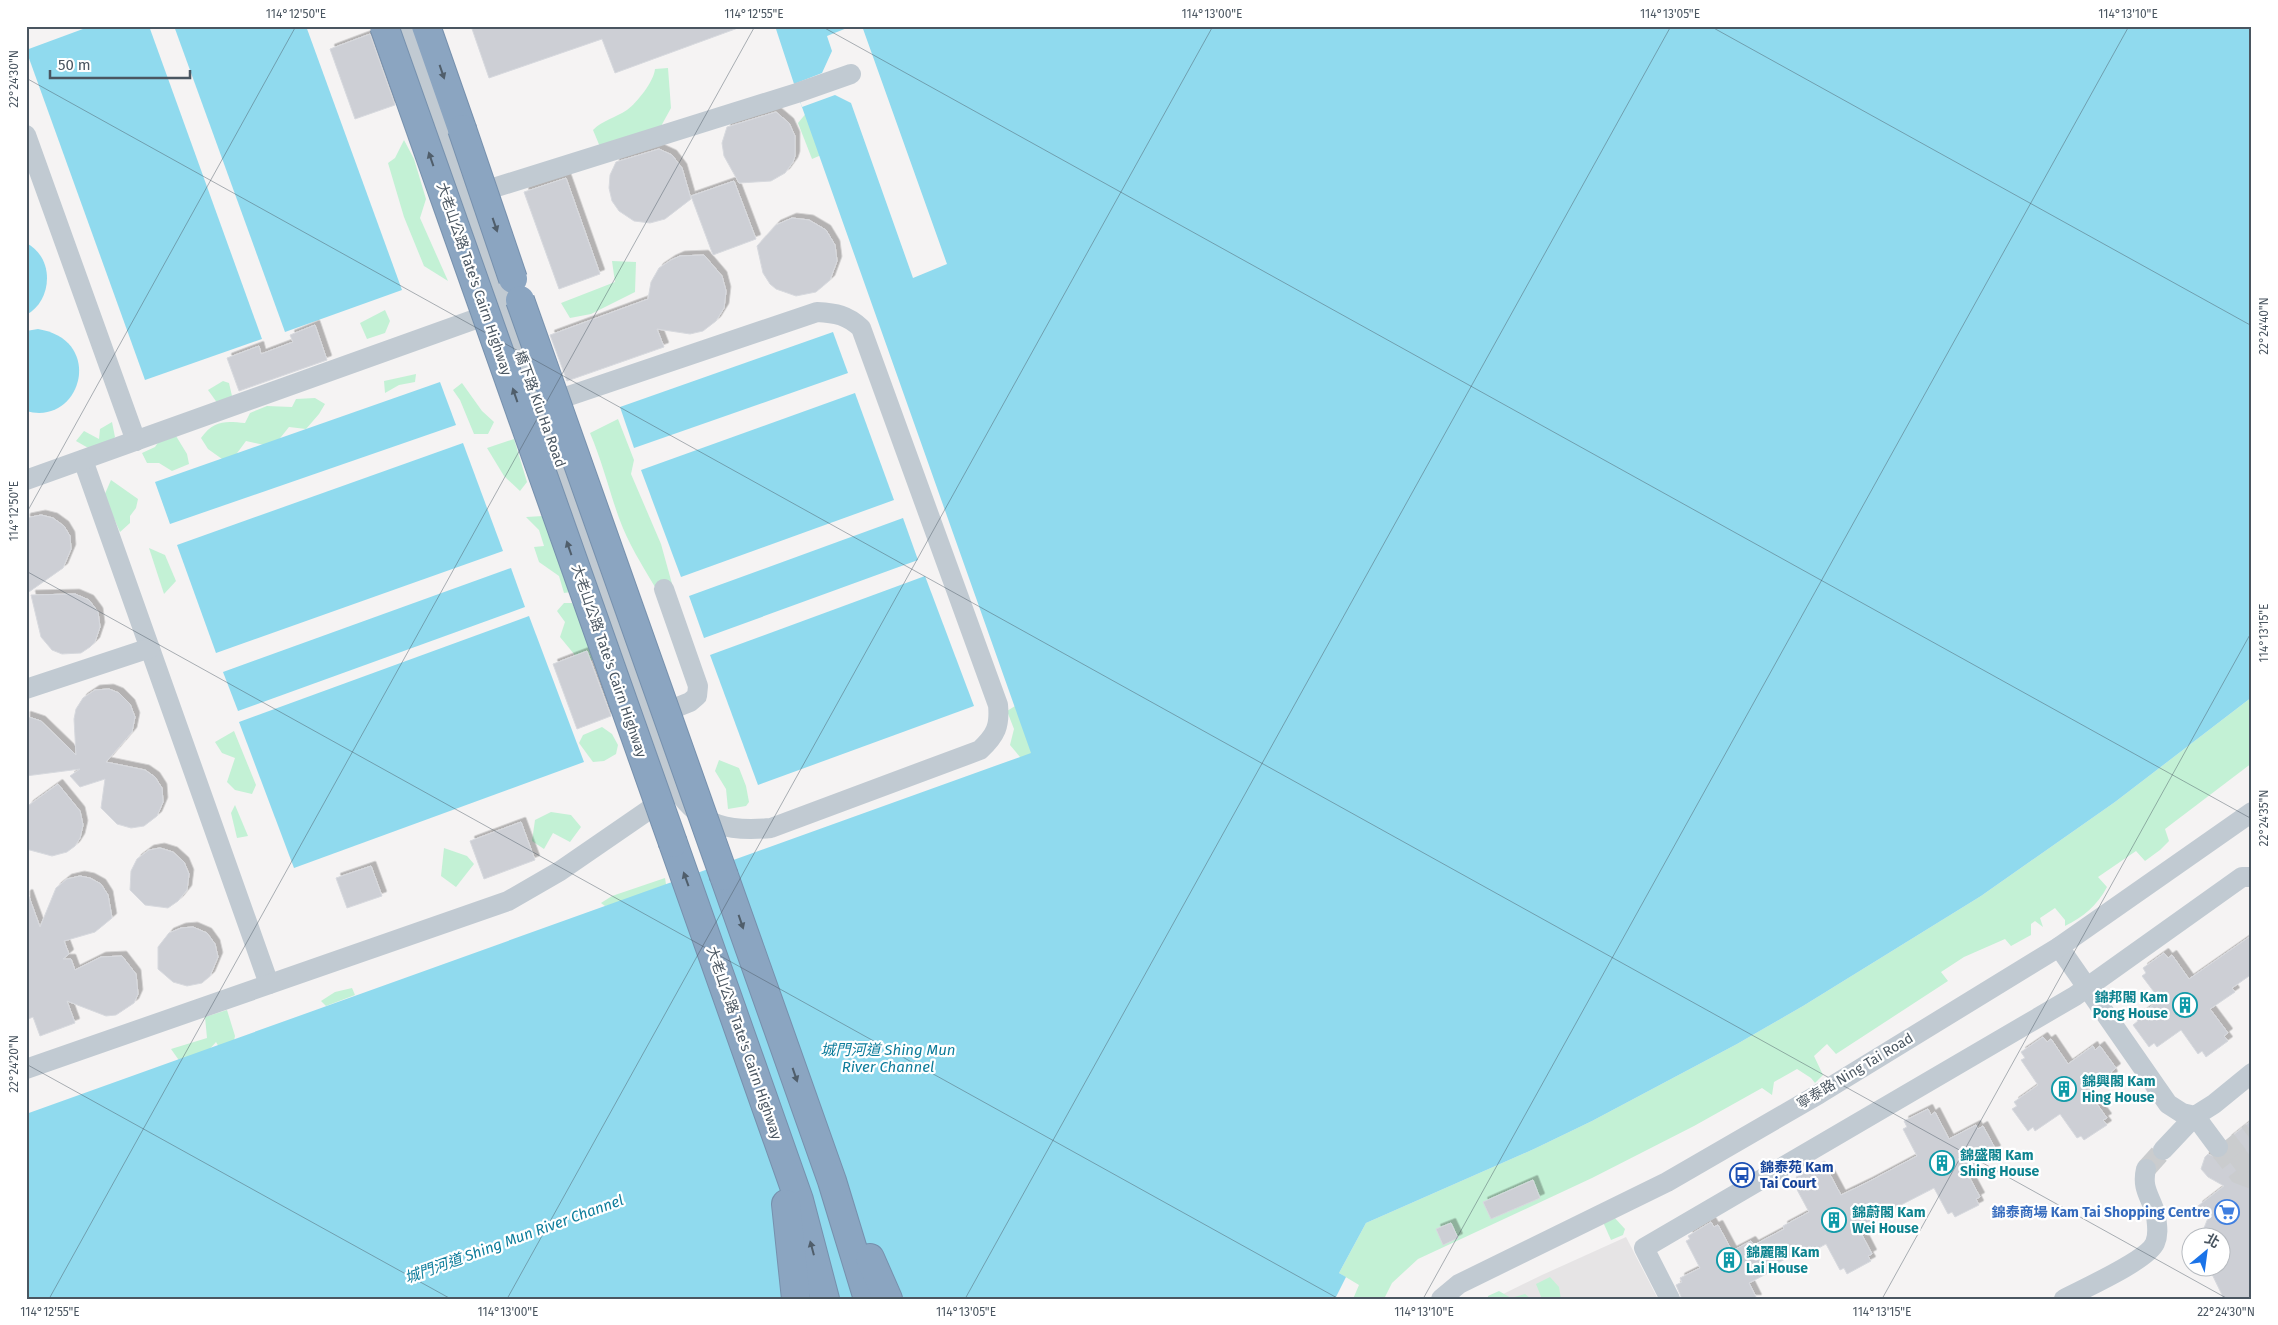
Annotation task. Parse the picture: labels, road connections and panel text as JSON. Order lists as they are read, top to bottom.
{
  "streets": {
    "highway": ["大老山公路 Tate's Cairn Highway"],
    "street": ["橋下路 Kiu Ha Road", "寧泰路 Ning Tai Road"]
  },
  "water": ["城門河道 Shing Mun River Channel"],
  "places": {
    "building": [
      "錦邦閣 Kam Pong House",
      "錦興閣 Kam Hing House",
      "錦盛閣 Kam Shing House",
      "錦蔚閣 Kam Wei House",
      "錦麗閣 Kam Lai House"
    ],
    "bus stop": ["錦泰苑 Kam Tai Court"],
    "supermarket": ["錦泰商場 Kam Tai Shopping Centre"]
  },
  "scale_bar": "50 m",
  "north": "top right",
  "coordinates": [
    "114°12'50\"E",
    "114°12'55\"E",
    "114°13'00\"E",
    "114°13'05\"E",
    "114°13'10\"E",
    "22°24'30\"N",
    "22°24'40\"N",
    "114°13'15\"E",
    "22°24'35\"N",
    "22°24'20\"N"
  ]
}
